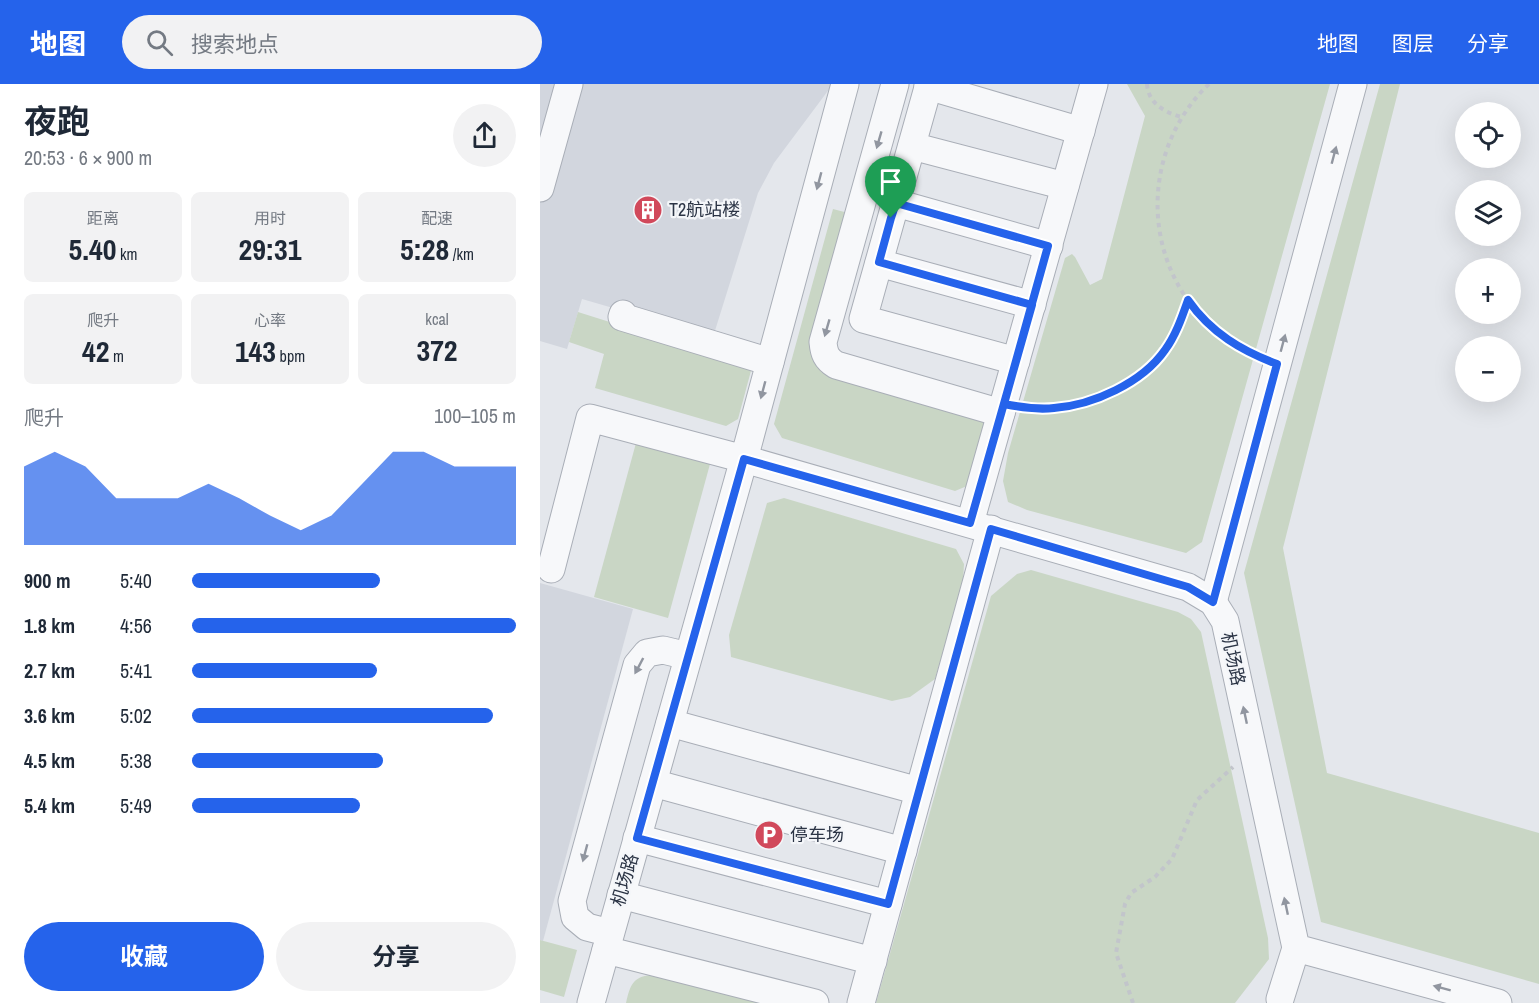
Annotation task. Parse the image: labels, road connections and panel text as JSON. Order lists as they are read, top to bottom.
{
  "streets": {
    "street": ["机场路"]
  },
  "places": {
    "building": ["T2航站楼"],
    "parking": ["停车场"]
  },
  "page": {
    "header": "地图",
    "search": "搜索地点",
    "nav": ["地图", "图层", "分享"],
    "heading": ["夜跑", "20:53 · 6 × 900 m"],
    "map_buttons": ["+", "−"],
    "stats": [
      ["距离", "5.40 km"],
      ["用时", "29:31"],
      ["配速", "5:28 /km"],
      ["爬升", "42 m"],
      ["心率", "143 bpm"],
      ["kcal", "372"]
    ],
    "chart": ["爬升", "100–105 m"],
    "list": [
      {
        "name": "900 m",
        "note": "5:40"
      },
      {
        "name": "1.8 km",
        "note": "4:56"
      },
      {
        "name": "2.7 km",
        "note": "5:41"
      },
      {
        "name": "3.6 km",
        "note": "5:02"
      },
      {
        "name": "4.5 km",
        "note": "5:38"
      },
      {
        "name": "5.4 km",
        "note": "5:49"
      }
    ],
    "buttons": ["收藏", "分享"]
  }
}
